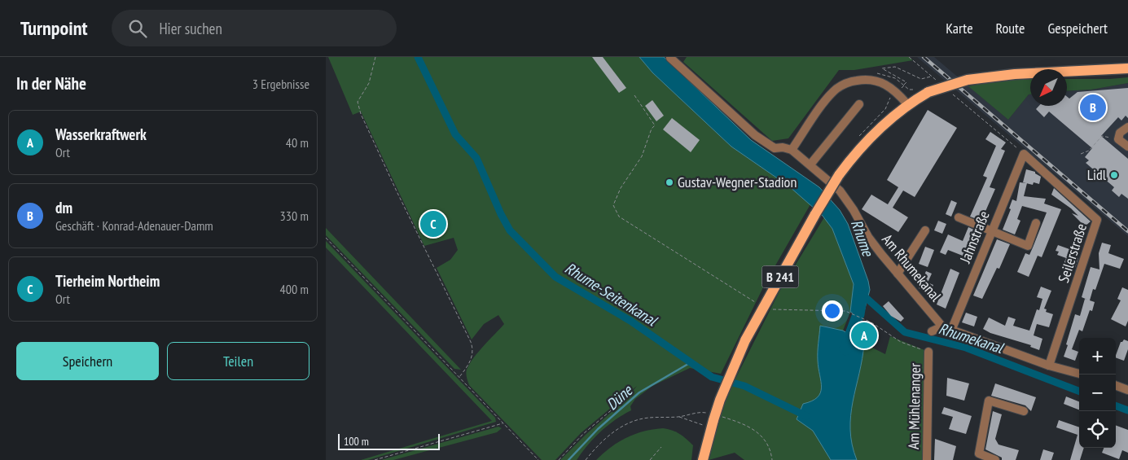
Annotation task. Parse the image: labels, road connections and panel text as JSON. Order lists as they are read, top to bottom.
{
  "streets": {
    "main road": ["B 241"],
    "street": [
      "Jahnstraße",
      "Seilerstraße",
      "Am Rhumekanal",
      "Am Mühlenanger"
    ]
  },
  "crossings": [
    ["Jahnstraße", "Seilerstraße"],
    ["Jahnstraße", "Am Rhumekanal"],
    ["Seilerstraße", "Am Rhumekanal"]
  ],
  "water": [
    "Rhume",
    "Rhume-Seitenkanal",
    "Rhumekanal",
    "Düne"
  ],
  "places": ["Lidl", "Gustav-Wegner-Stadion"],
  "scale_bar": "100 m",
  "north": "bottom left",
  "page": {
    "header": "Turnpoint",
    "search": "Hier suchen",
    "nav": ["Karte", "Route", "Gespeichert"],
    "heading": ["In der Nähe", "3 Ergebnisse"],
    "pins": ["B", "C", "A"],
    "list": [
      {
        "mark": "A",
        "name": "Wasserkraftwerk",
        "note": "Ort",
        "value": "40 m"
      },
      {
        "mark": "B",
        "name": "dm",
        "note": "Geschäft · Konrad-Adenauer-Damm",
        "value": "330 m"
      },
      {
        "mark": "C",
        "name": "Tierheim Northeim",
        "note": "Ort",
        "value": "400 m"
      }
    ],
    "buttons": ["Speichern", "Teilen"],
    "map_buttons": ["+", "−"],
    "scale": "100 m"
  }
}
